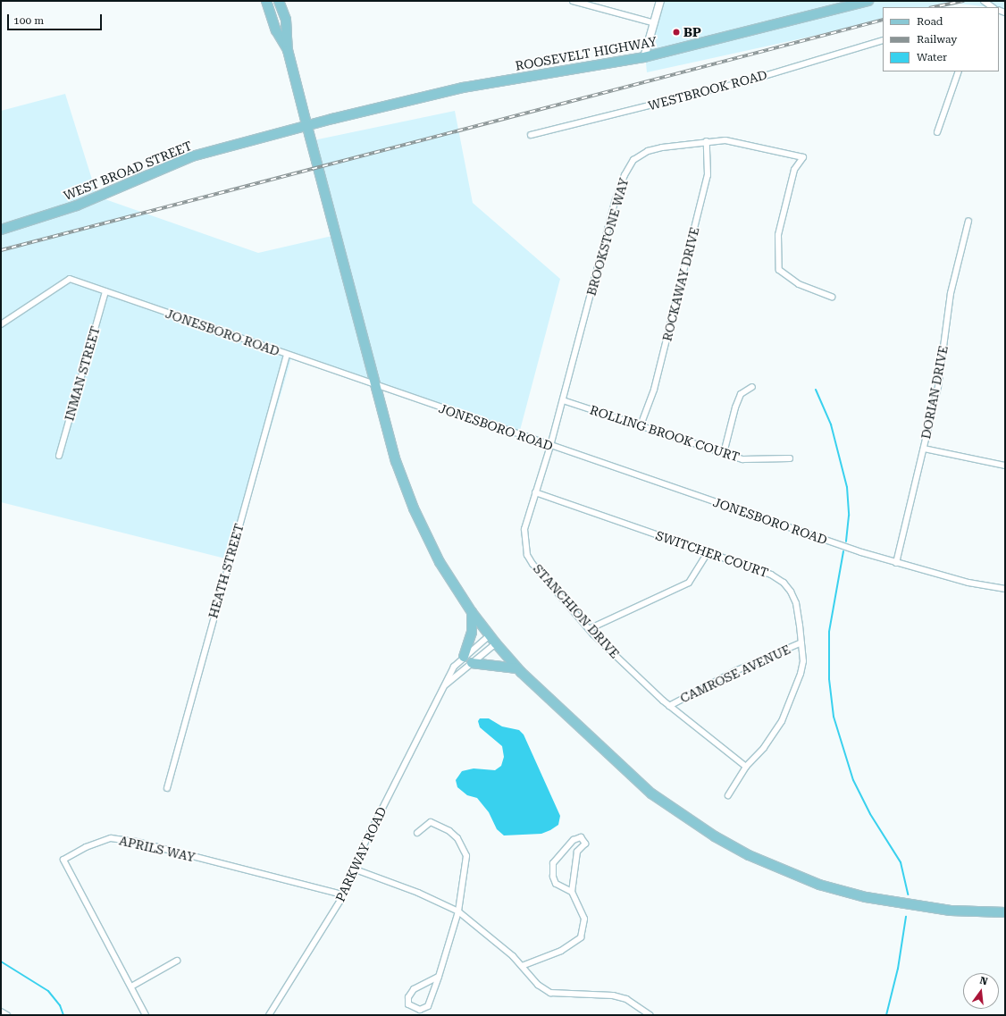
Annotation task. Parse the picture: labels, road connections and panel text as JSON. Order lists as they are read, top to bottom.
{
  "streets": {
    "main road": ["ROOSEVELT HIGHWAY", "WEST BROAD STREET"],
    "street": [
      "WESTBROOK ROAD",
      "BROOKSTONE WAY",
      "ROCKAWAY DRIVE",
      "JONESBORO ROAD",
      "INMAN STREET",
      "DORIAN DRIVE",
      "ROLLING BROOK COURT",
      "SWITCHER COURT",
      "HEATH STREET",
      "STANCHION DRIVE",
      "CAMROSE AVENUE",
      "APRILS WAY",
      "PARKWAY ROAD"
    ]
  },
  "crossings": [
    ["ROOSEVELT HIGHWAY", "WEST BROAD STREET"],
    ["BROOKSTONE WAY", "ROCKAWAY DRIVE"],
    ["BROOKSTONE WAY", "JONESBORO ROAD"],
    ["BROOKSTONE WAY", "ROLLING BROOK COURT"],
    ["BROOKSTONE WAY", "STANCHION DRIVE"],
    ["ROCKAWAY DRIVE", "ROLLING BROOK COURT"],
    ["JONESBORO ROAD", "INMAN STREET"],
    ["JONESBORO ROAD", "DORIAN DRIVE"],
    ["JONESBORO ROAD", "HEATH STREET"],
    ["JONESBORO ROAD", "STANCHION DRIVE"],
    ["SWITCHER COURT", "STANCHION DRIVE"],
    ["SWITCHER COURT", "CAMROSE AVENUE"],
    ["STANCHION DRIVE", "CAMROSE AVENUE"],
    ["APRILS WAY", "PARKWAY ROAD"]
  ],
  "places": ["BP"],
  "legend": ["Road", "Railway", "Water"],
  "scale_bar": "100 m",
  "north": "top"
}
